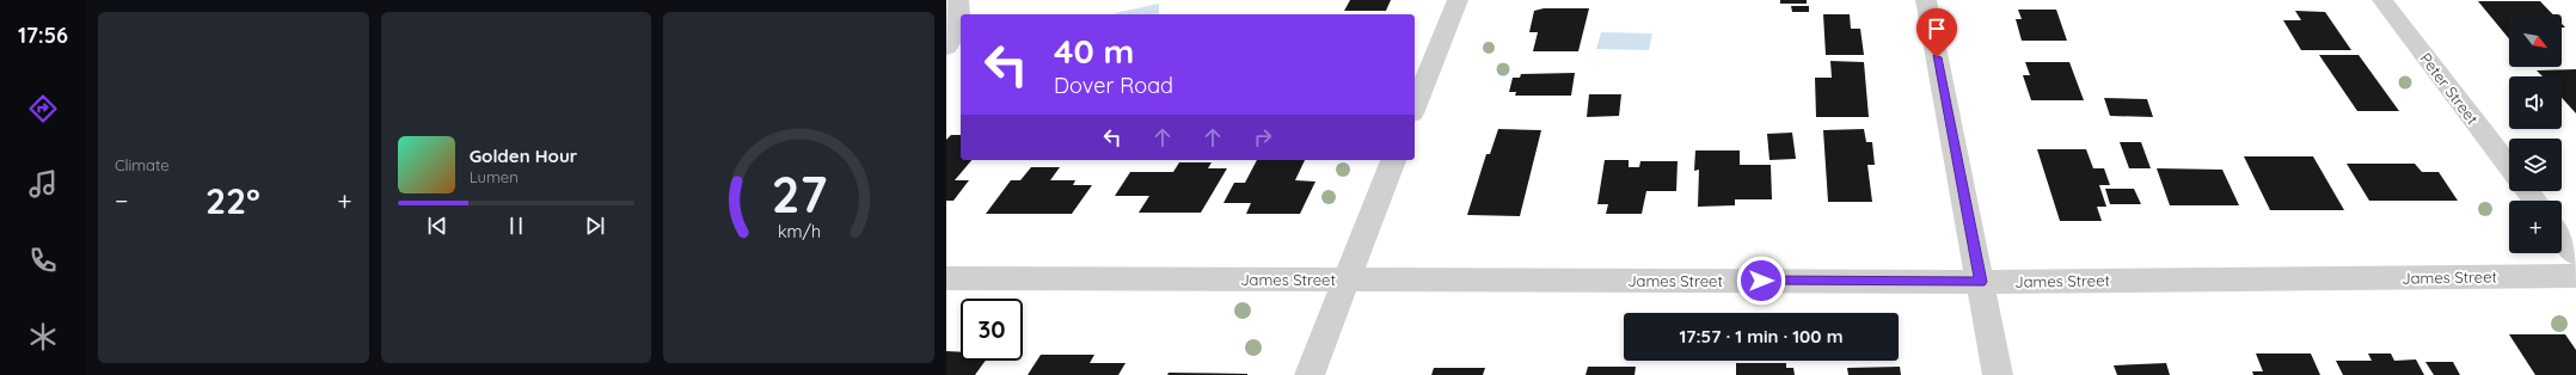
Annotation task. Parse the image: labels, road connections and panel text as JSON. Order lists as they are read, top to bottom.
{
  "streets": {
    "street": ["Peter Street", "James Street"]
  },
  "north": "bottom right",
  "page": {
    "tabs": "17:56",
    "tile": "Climate",
    "map_buttons": "+",
    "turn": ["40 m", "Dover Road"],
    "song": ["Golden Hour", "Lumen"],
    "heat": ["−", "22°", "+"],
    "limit": "30",
    "trip": "17:57 · 1 min · 100 m",
    "gauge": ["27", "km/h"]
  }
}
